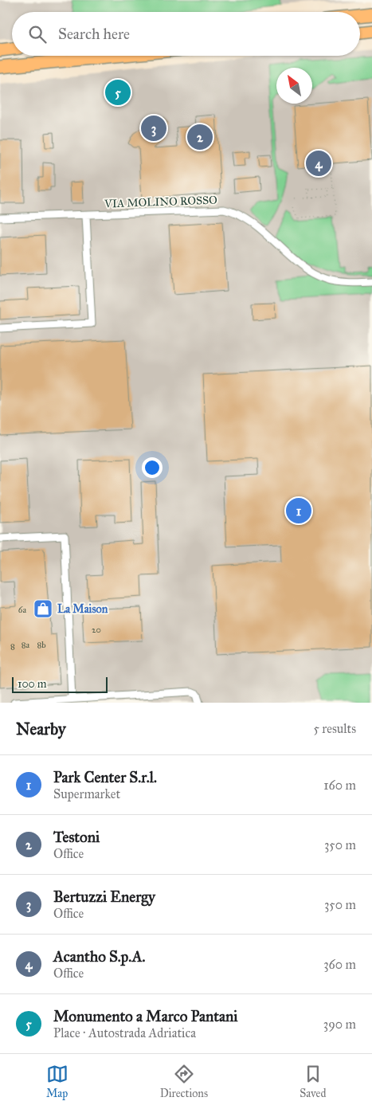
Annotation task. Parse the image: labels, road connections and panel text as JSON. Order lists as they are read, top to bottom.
{
  "streets": {
    "street": ["VIA MOLINO ROSSO"]
  },
  "places": {
    "shop": ["La Maison"]
  },
  "house_numbers": [
    "6a",
    "20",
    "8a",
    "8b",
    "8"
  ],
  "scale_bar": "100 m",
  "north": "top left",
  "page": {
    "search": "Search here",
    "pins": [
      "5",
      "3",
      "2",
      "4",
      "1"
    ],
    "scale": "100 m",
    "heading": ["Nearby", "5 results"],
    "list": [
      {
        "mark": "1",
        "name": "Park Center S.r.l.",
        "note": "Supermarket",
        "value": "160 m"
      },
      {
        "mark": "2",
        "name": "Testoni",
        "note": "Office",
        "value": "350 m"
      },
      {
        "mark": "3",
        "name": "Bertuzzi Energy",
        "note": "Office",
        "value": "350 m"
      },
      {
        "mark": "4",
        "name": "Acantho S.p.A.",
        "note": "Office",
        "value": "360 m"
      },
      {
        "mark": "5",
        "name": "Monumento a Marco Pantani",
        "note": "Place · Autostrada Adriatica",
        "value": "390 m"
      }
    ],
    "nav": ["Map", "Directions", "Saved"]
  }
}
